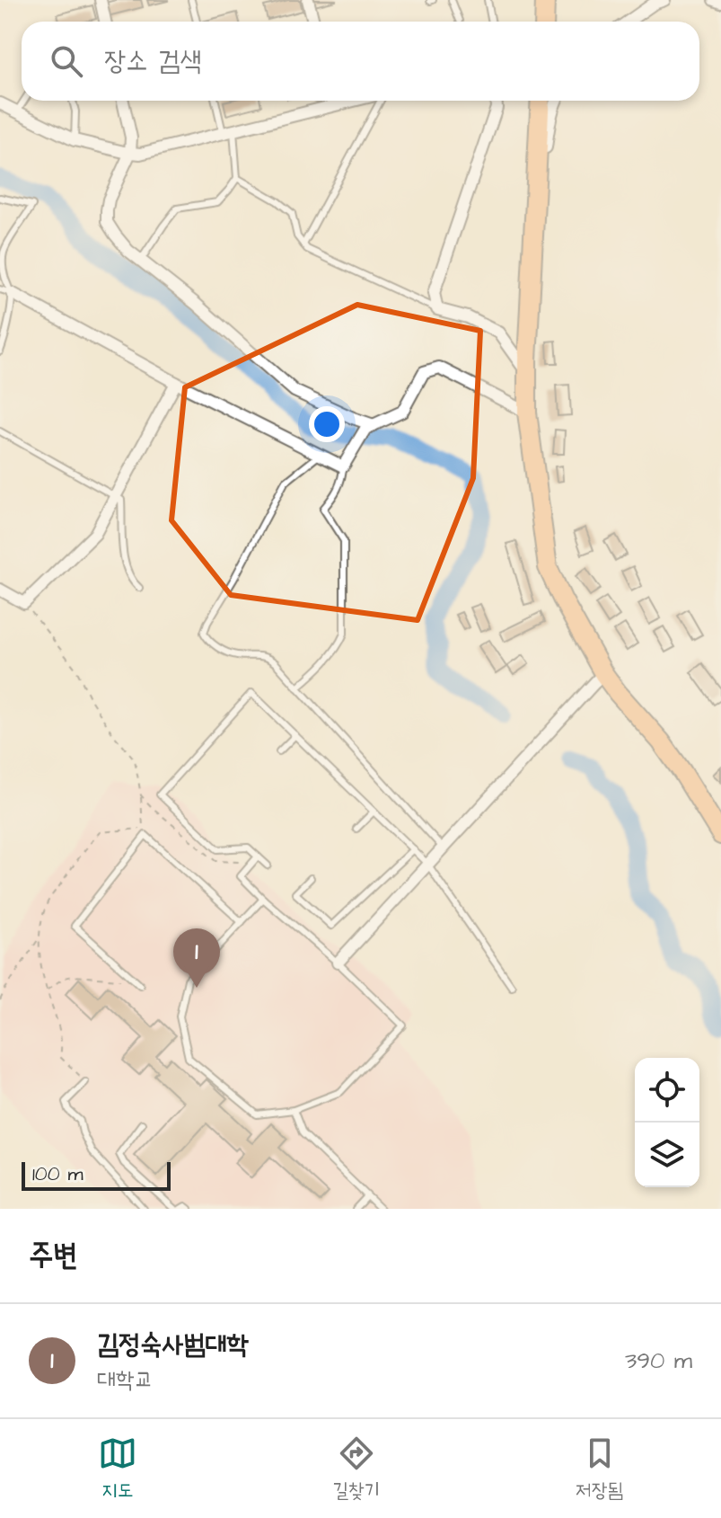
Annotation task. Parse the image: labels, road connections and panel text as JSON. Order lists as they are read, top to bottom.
{
  "scale_bar": "100 m",
  "page": {
    "search": "장소 검색",
    "pins": "1",
    "scale": "100 m",
    "heading": "주변",
    "list": [
      {
        "mark": "1",
        "name": "김정숙사범대학",
        "note": "대학교",
        "value": "390 m"
      }
    ],
    "nav": ["지도", "길찾기", "저장됨"]
  }
}
